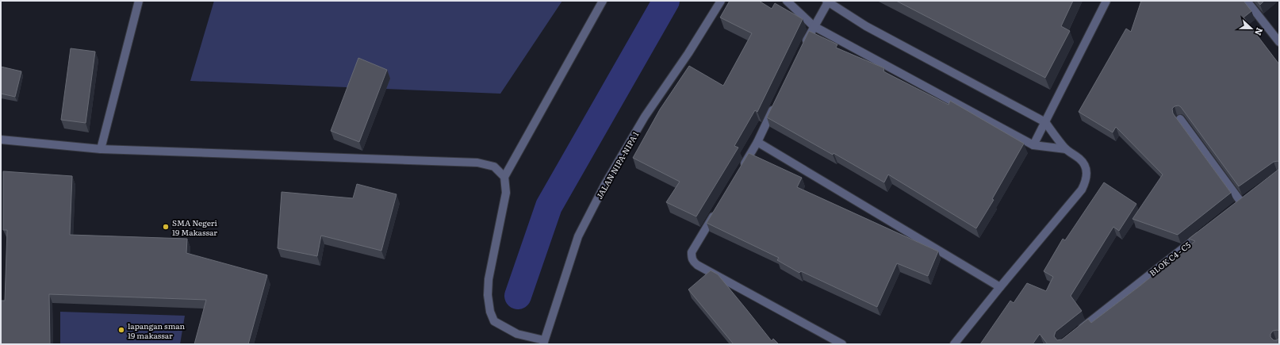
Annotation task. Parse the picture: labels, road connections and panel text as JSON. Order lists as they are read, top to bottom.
{
  "streets": {
    "street": ["JALAN NIPA-NIPA 1", "BLOK C4 - C5"]
  },
  "places": ["SMA Negeri 19 Makassar", "lapangan sman 19 makassar"],
  "north": "right"
}
